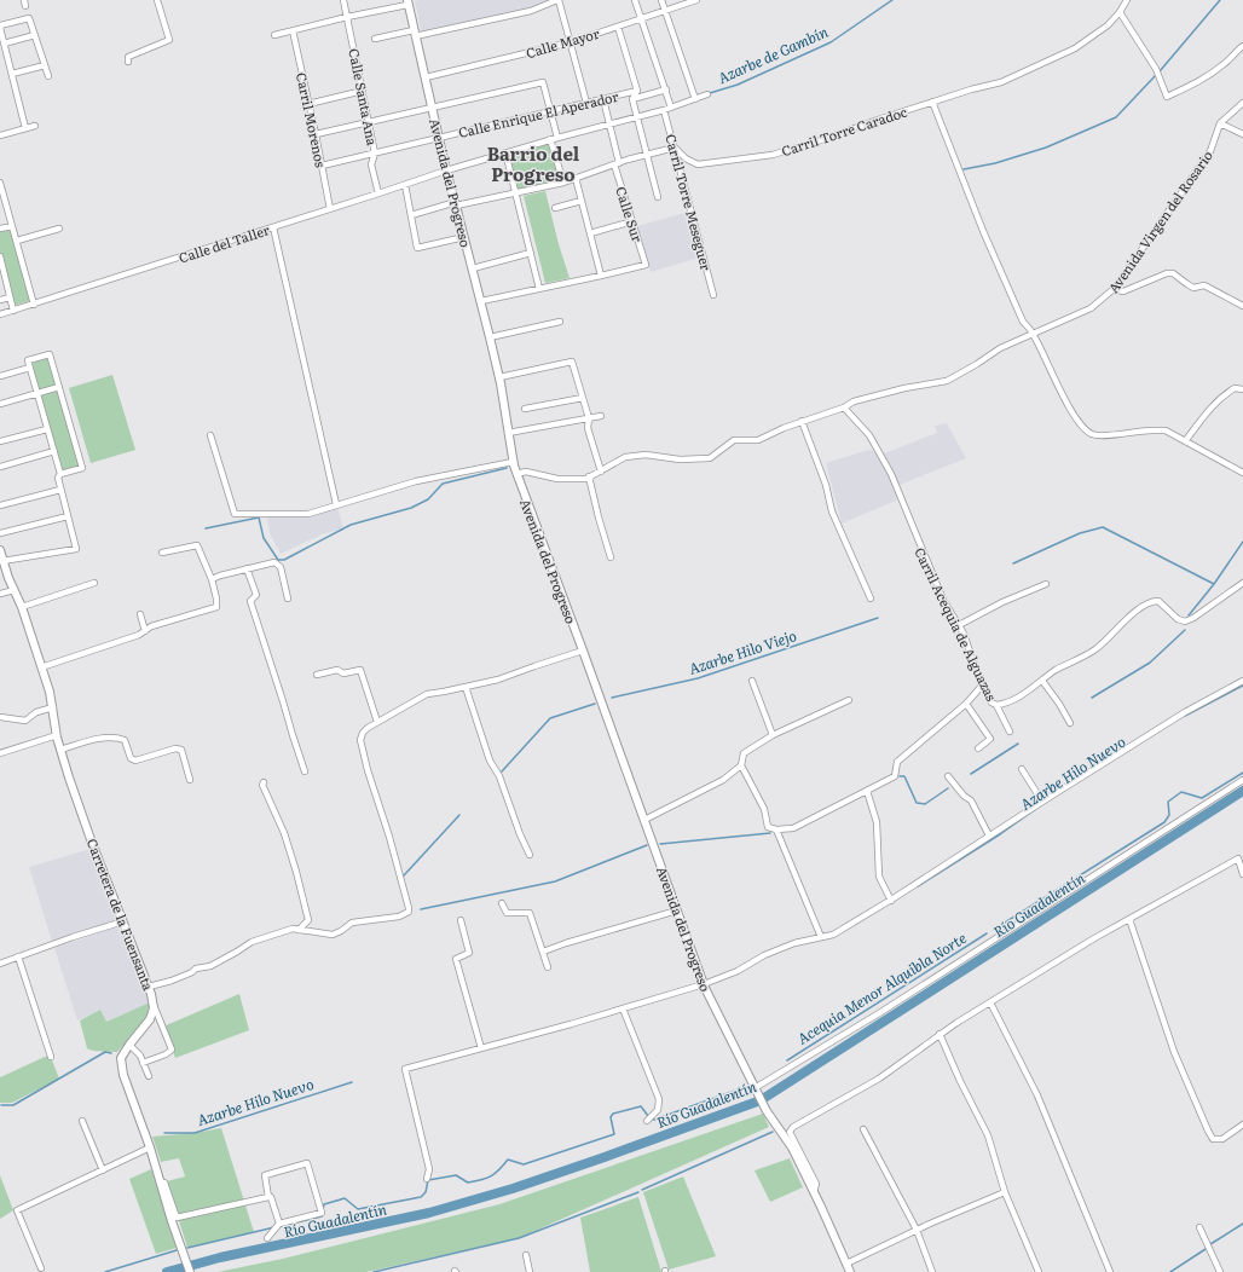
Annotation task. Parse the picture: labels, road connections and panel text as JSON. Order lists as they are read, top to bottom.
{
  "streets": {
    "main road": ["Avenida del Progreso", "Carretera de la Fuensanta"],
    "street": [
      "Calle Mayor",
      "Calle Santa Ana",
      "Calle Enrique El Aperador",
      "Carril Morenos",
      "Carril Torre Caradoc",
      "Carril Torre Meseguer",
      "Calle Sur",
      "Avenida Virgen del Rosario",
      "Calle del Taller",
      "Carril Acequia de Alguazas"
    ]
  },
  "crossings": [
    ["Calle Mayor", "Avenida del Progreso"],
    ["Calle Santa Ana", "Calle Enrique El Aperador"],
    ["Calle Santa Ana", "Calle del Taller"],
    ["Calle Enrique El Aperador", "Carril Morenos"],
    ["Calle Enrique El Aperador", "Avenida del Progreso"],
    ["Calle Enrique El Aperador", "Calle Sur"],
    ["Carril Morenos", "Calle del Taller"],
    ["Carril Torre Caradoc", "Carril Torre Meseguer"],
    ["Avenida del Progreso", "Avenida Virgen del Rosario"],
    ["Avenida del Progreso", "Calle del Taller"],
    ["Carril Torre Meseguer", "Calle del Taller"],
    ["Calle Sur", "Calle del Taller"],
    ["Avenida Virgen del Rosario", "Carril Acequia de Alguazas"]
  ],
  "districts": ["Barrio del Progreso"],
  "water": [
    "Azarbe de Gambín",
    "Azarbe Hilo Viejo",
    "Azarbe Hilo Nuevo",
    "Río Guadalentín",
    "Acequia Menor Alquibla Norte"
  ]
}
